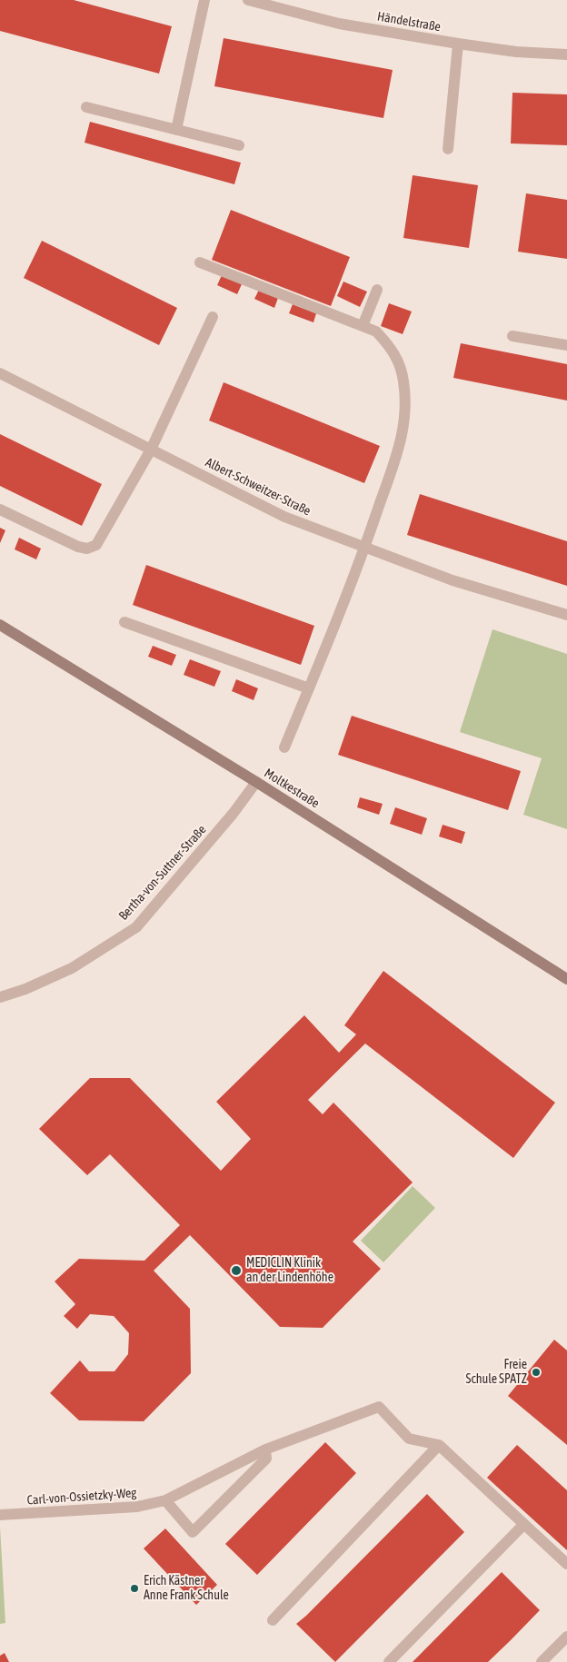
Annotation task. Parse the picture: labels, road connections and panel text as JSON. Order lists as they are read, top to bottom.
{
  "streets": {
    "street": [
      "Händelstraße",
      "Albert-Schweitzer-Straße",
      "Moltkestraße",
      "Bertha-von-Suttner-Straße",
      "Carl-von-Ossietzky-Weg"
    ]
  },
  "crossings": [
    ["Moltkestraße", "Bertha-von-Suttner-Straße"]
  ],
  "places": ["MEDICLIN Klinik an der Lindenhöhe", "Freie Schule SPATZ", "Erich Kästner Anne Frank Schule"]
}
